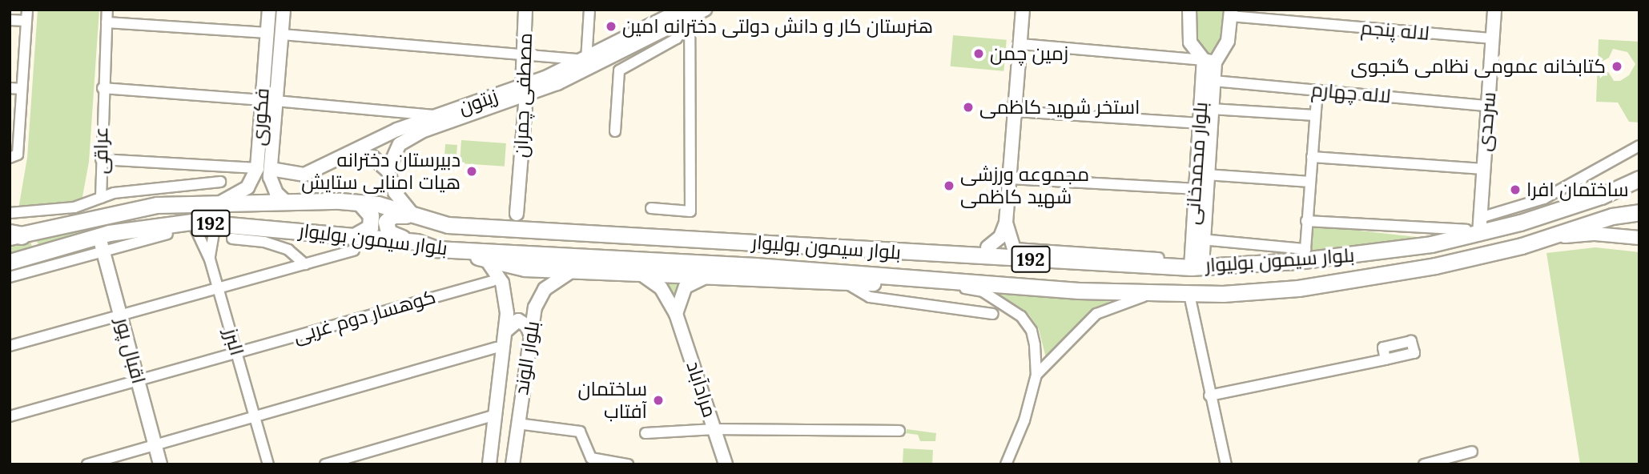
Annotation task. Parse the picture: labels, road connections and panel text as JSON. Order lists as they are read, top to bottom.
{
  "streets": {
    "main road": ["192", "بلوار سیمون بولیوار"],
    "street": [
      "لاله پنجم",
      "لاله چهارم",
      "مصطفی چمران",
      "زیتون",
      "فکوری",
      "سرحدی",
      "عراقی",
      "بلوار محمدخانی",
      "کوهسار دوم غربی",
      "البرز",
      "اقبال پور",
      "بلوار الوند",
      "مرادآباد"
    ]
  },
  "crossings": [
    ["لاله پنجم", "سرحدی"],
    ["لاله چهارم", "سرحدی"],
    ["لاله چهارم", "بلوار محمدخانی"],
    ["مصطفی چمران", "زیتون"],
    ["زیتون", "فکوری"],
    ["فکوری", "بلوار سیمون بولیوار"],
    ["سرحدی", "بلوار سیمون بولیوار"],
    ["بلوار محمدخانی", "بلوار سیمون بولیوار"],
    ["بلوار سیمون بولیوار", "البرز"],
    ["بلوار سیمون بولیوار", "اقبال پور"],
    ["کوهسار دوم غربی", "البرز"],
    ["کوهسار دوم غربی", "اقبال پور"]
  ],
  "places": [
    "هنرستان کار و دانش دولتی دخترانه امین",
    "زمین چمن",
    "کتابخانه عمومی نظامی گنجوی",
    "استخر شهید کاظمی",
    "دبیرستان دخترانه هیات امنایی ستایش",
    "مجموعه ورزشی شهید کاظمی",
    "ساختمان افرا",
    "ساختمان آفتاب"
  ]
}
